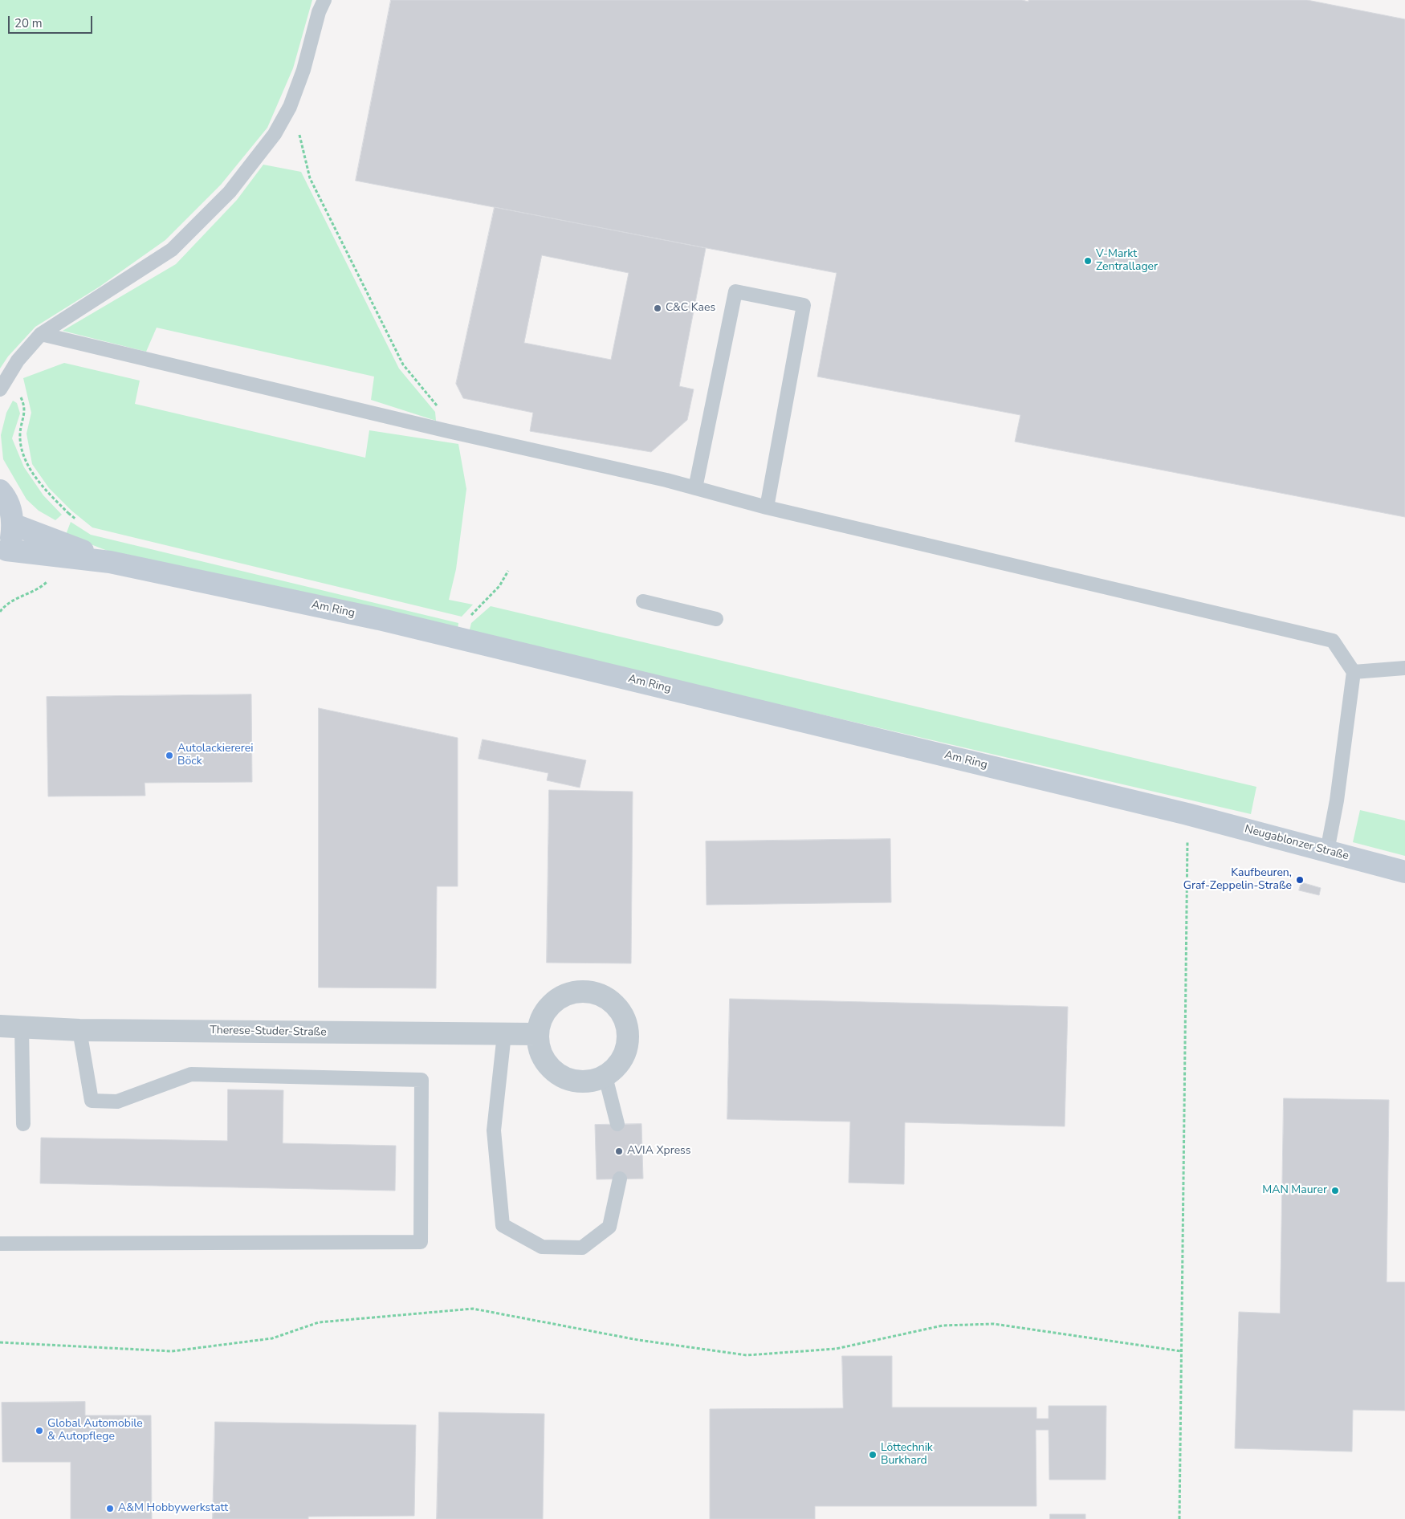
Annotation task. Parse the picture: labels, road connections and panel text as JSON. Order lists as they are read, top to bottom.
{
  "streets": {
    "street": ["Am Ring", "Neugablonzer Straße", "Therese-Studer-Straße"]
  },
  "crossings": [
    ["Am Ring", "Neugablonzer Straße"]
  ],
  "places": [
    "V-Markt Zentrallager",
    "C&C Kaes",
    "Autolackiererei Böck",
    "Kaufbeuren, Graf-Zeppelin-Straße",
    "AVIA Xpress",
    "MAN Maurer",
    "Global Automobile & Autopflege",
    "Löttechnik Burkhard",
    "A&M Hobbywerkstatt"
  ],
  "scale_bar": "20 m"
}
